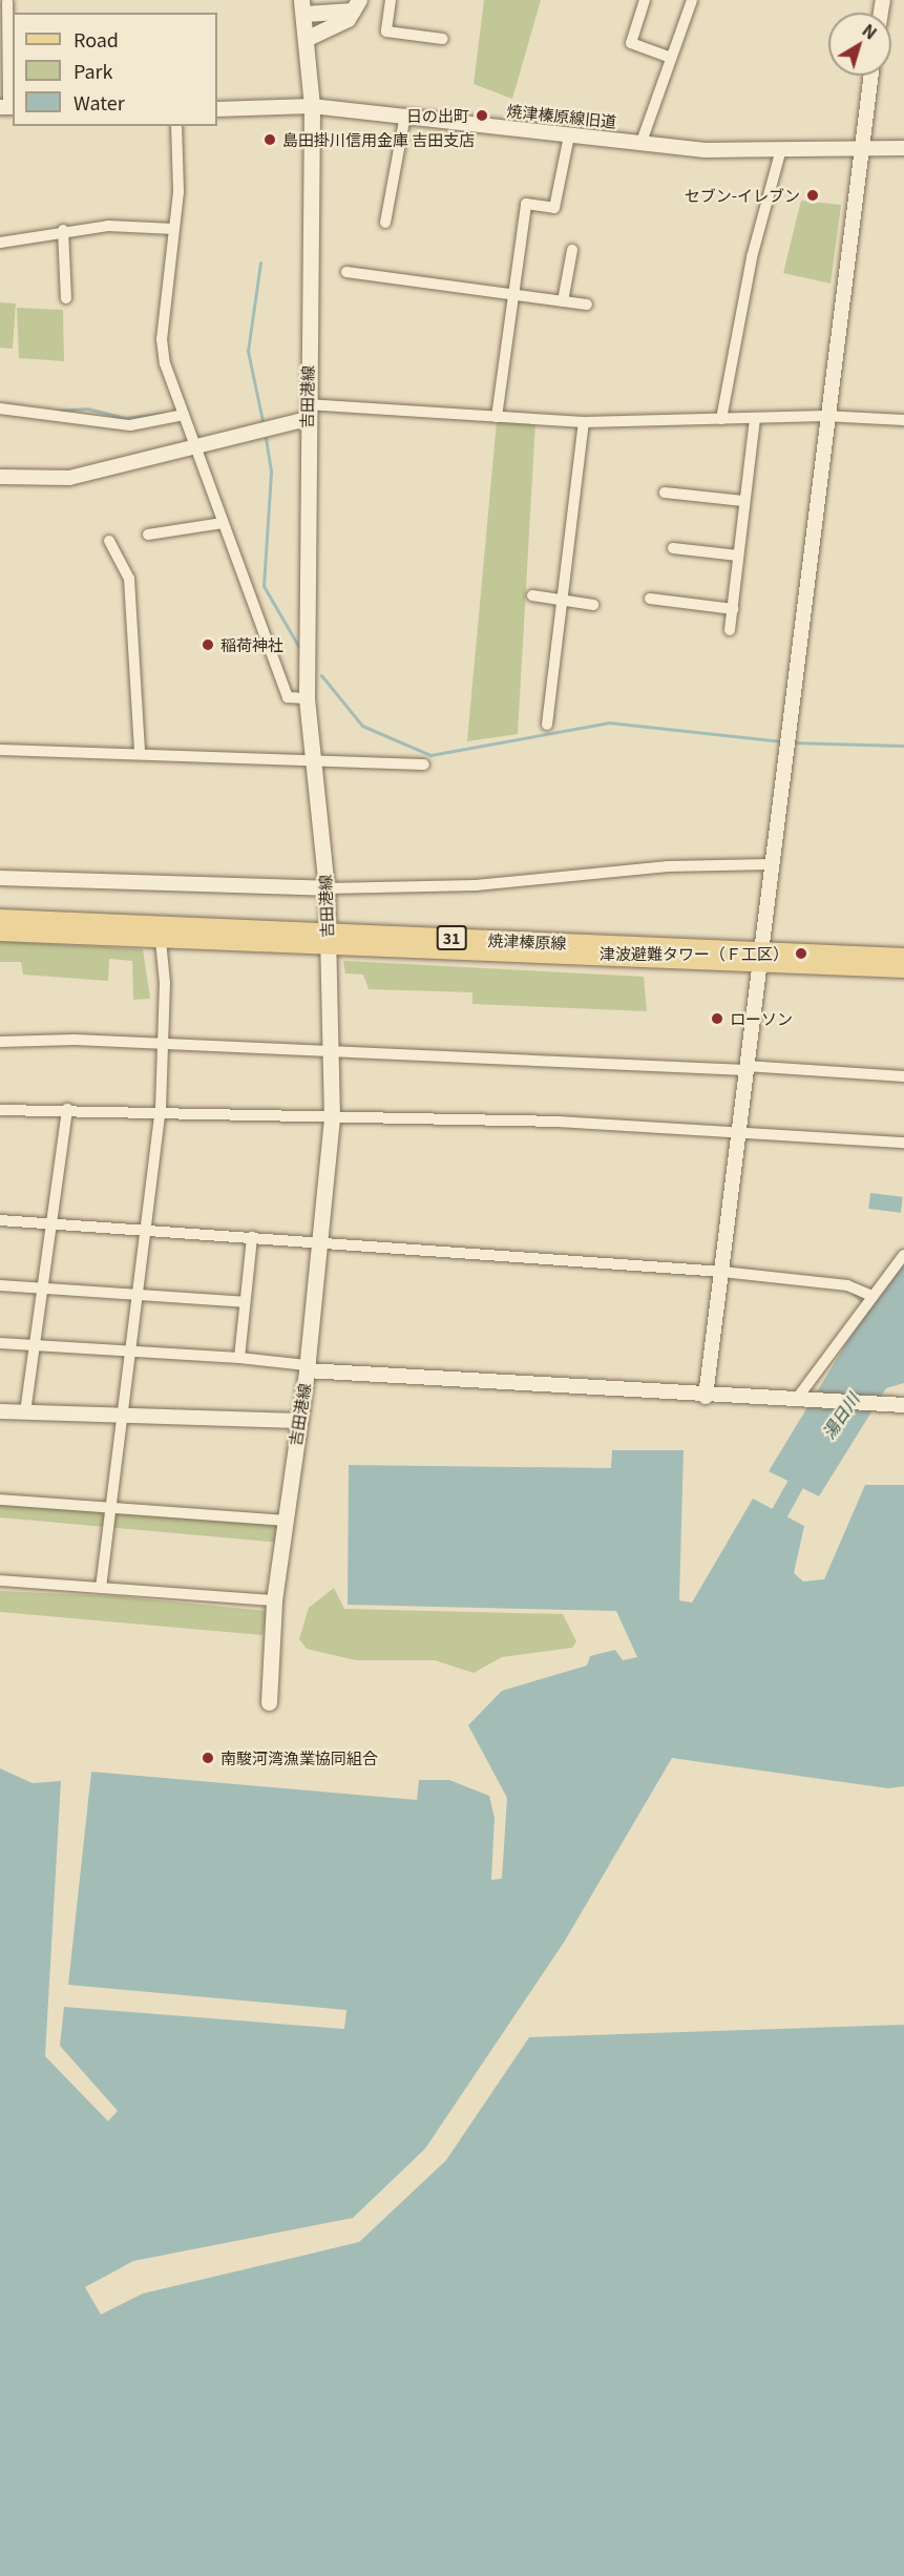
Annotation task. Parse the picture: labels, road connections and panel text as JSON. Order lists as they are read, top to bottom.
{
  "streets": {
    "main road": ["吉田港線", "31", "焼津榛原線"],
    "street": ["焼津榛原線旧道"]
  },
  "crossings": [
    ["焼津榛原線旧道", "吉田港線"],
    ["吉田港線", "焼津榛原線"]
  ],
  "water": ["湯日川"],
  "places": [
    "日の出町",
    "島田掛川信用金庫 吉田支店",
    "セブン-イレブン",
    "稲荷神社",
    "津波避難タワー（Ｆ工区）",
    "ローソン",
    "南駿河湾漁業協同組合"
  ],
  "legend": ["Road", "Park", "Water"],
  "north": "top right"
}
